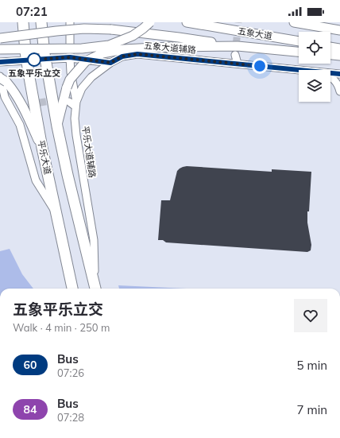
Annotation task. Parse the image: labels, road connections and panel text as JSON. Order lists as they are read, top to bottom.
{
  "streets": {
    "highway": ["平乐大道"],
    "main road": ["五象大道"],
    "street": ["五象大道辅路", "平乐大道辅路"]
  },
  "crossings": [
    ["五象大道辅路", "平乐大道辅路"]
  ],
  "places": ["五象平乐立交"],
  "lines": ["bus line 60"],
  "page": {
    "status": "07:21",
    "heading": ["五象平乐立交", "Walk · 4 min · 250 m"],
    "list": [
      {
        "mark": "60",
        "name": "Bus",
        "note": "07:26",
        "value": "5 min"
      },
      {
        "mark": "84",
        "name": "Bus",
        "note": "07:28",
        "value": "7 min"
      }
    ]
  }
}
